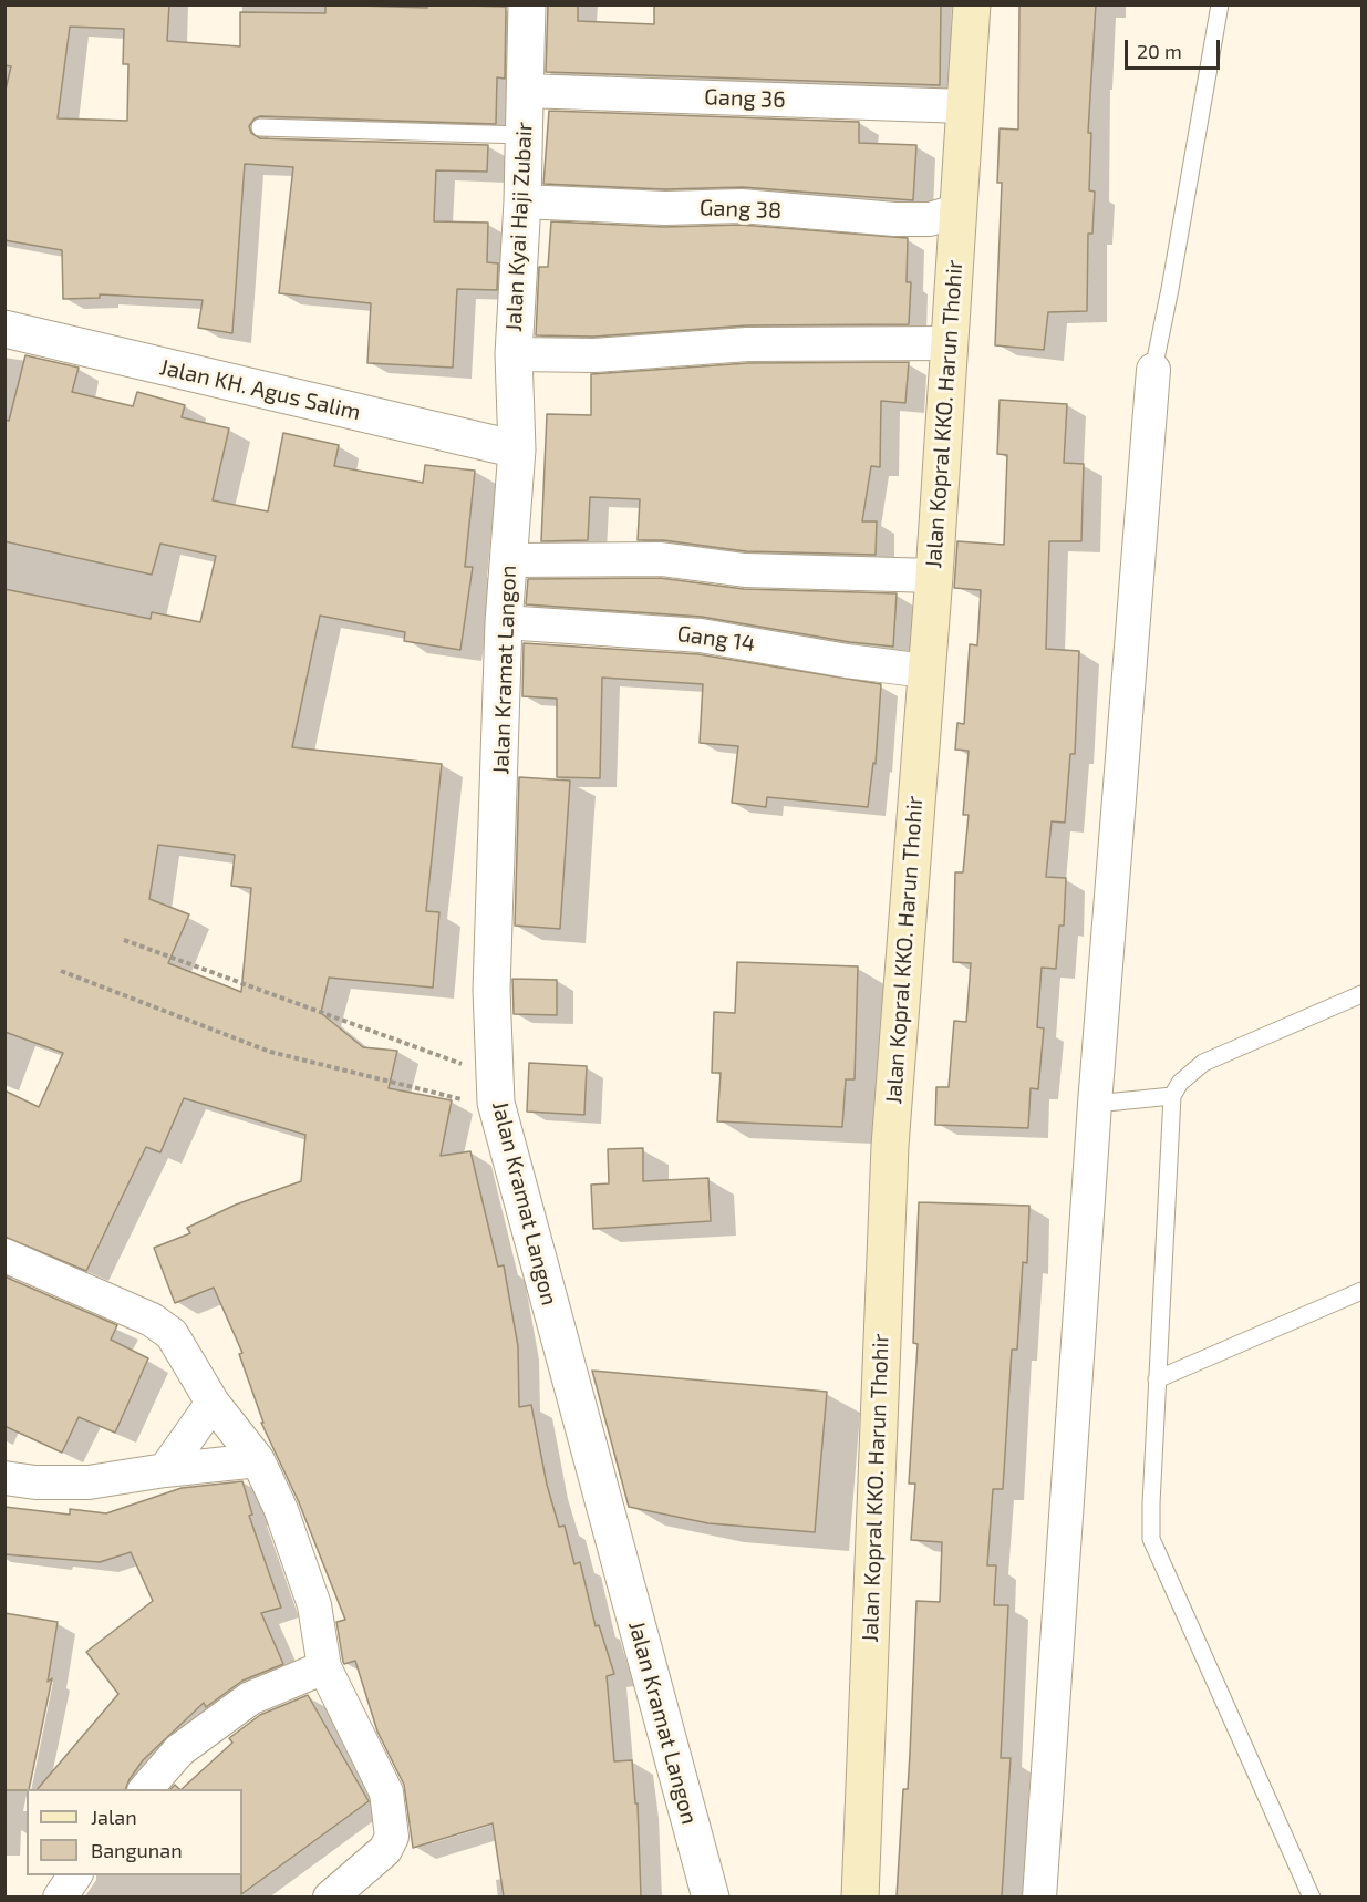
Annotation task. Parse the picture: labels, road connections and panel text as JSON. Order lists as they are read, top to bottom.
{
  "streets": {
    "main road": ["Jalan Kopral KKO. Harun Thohir"],
    "street": [
      "Gang 36",
      "Gang 38",
      "Jalan Kyai Haji Zubair",
      "Jalan KH. Agus Salim",
      "Gang 14",
      "Jalan Kramat Langon"
    ]
  },
  "crossings": [
    ["Gang 36", "Jalan Kyai Haji Zubair"],
    ["Gang 36", "Jalan Kopral KKO. Harun Thohir"],
    ["Gang 38", "Jalan Kyai Haji Zubair"],
    ["Gang 38", "Jalan Kopral KKO. Harun Thohir"],
    ["Jalan Kyai Haji Zubair", "Jalan KH. Agus Salim"],
    ["Jalan Kyai Haji Zubair", "Jalan Kramat Langon"],
    ["Jalan KH. Agus Salim", "Jalan Kramat Langon"],
    ["Jalan Kopral KKO. Harun Thohir", "Gang 14"],
    ["Gang 14", "Jalan Kramat Langon"]
  ],
  "legend": ["Jalan", "Bangunan"],
  "scale_bar": "20 m"
}
